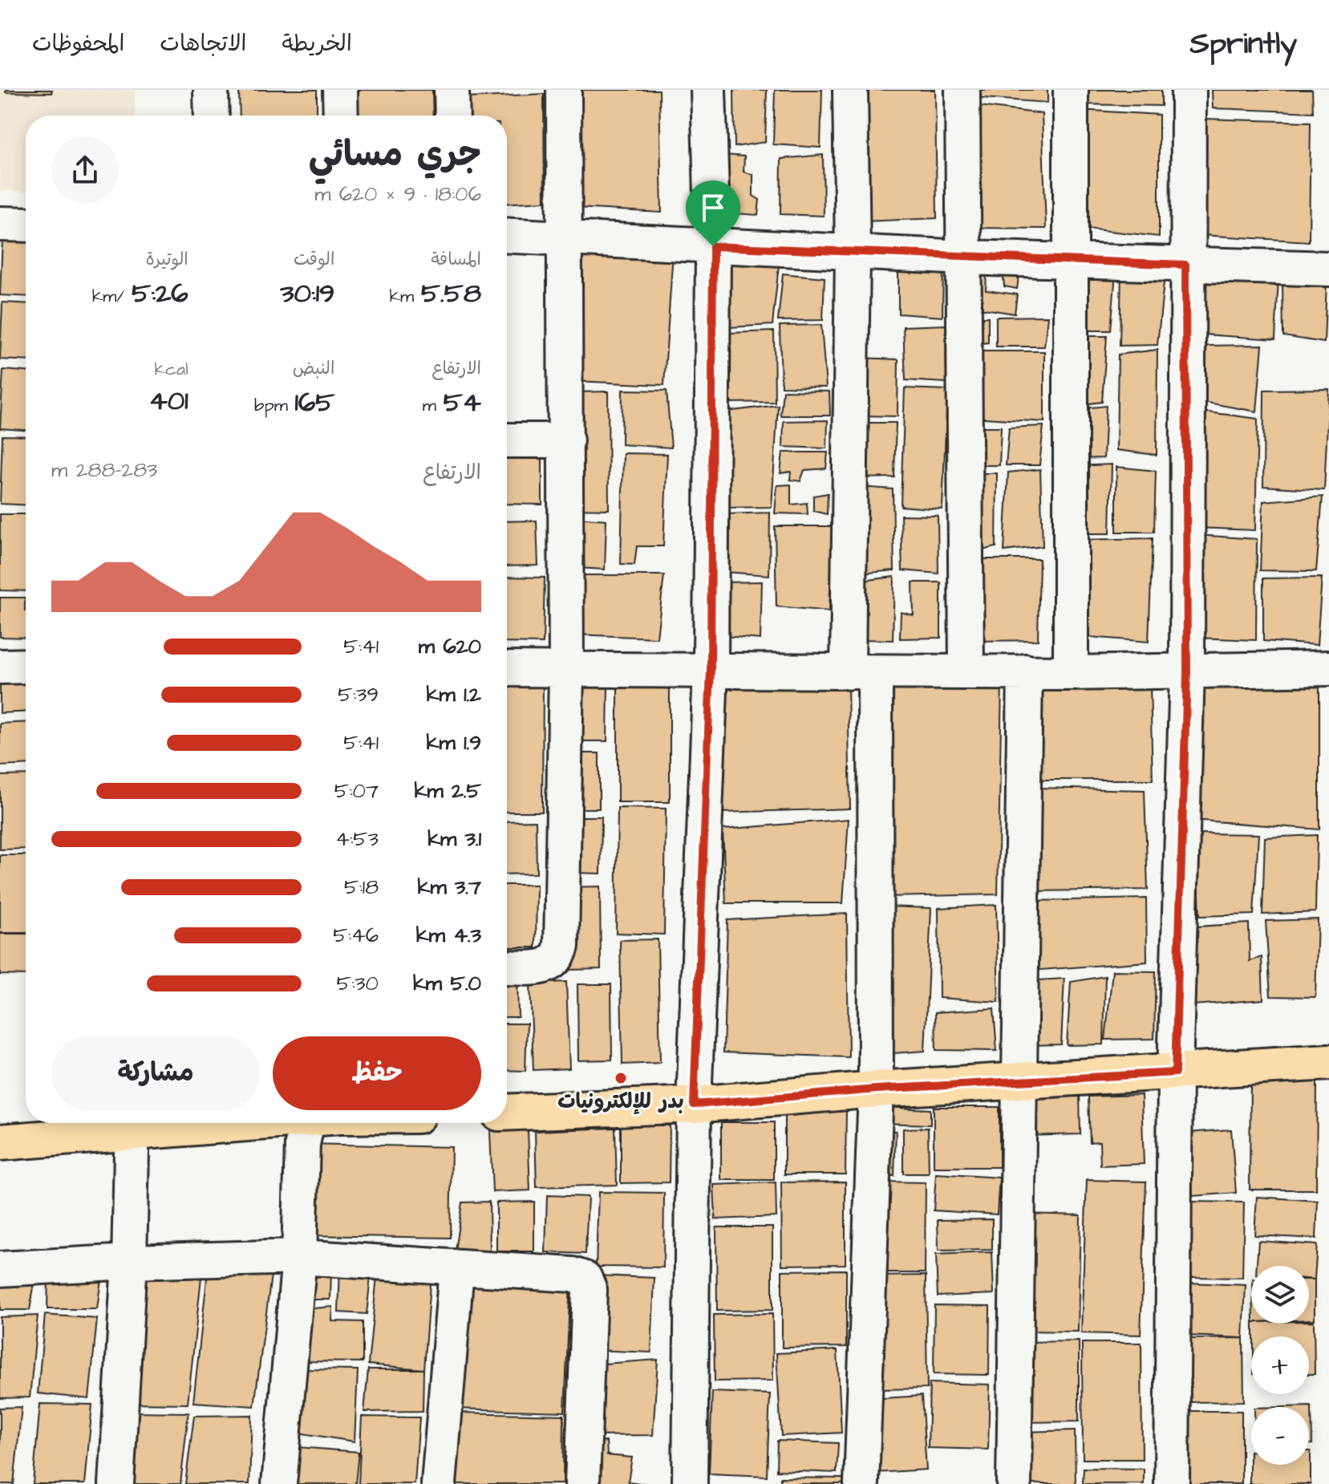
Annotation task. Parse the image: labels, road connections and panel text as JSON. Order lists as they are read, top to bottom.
{
  "places": ["بدر للإلكترونيات"],
  "page": {
    "header": "Sprintly",
    "nav": ["الخريطة", "الاتجاهات", "المحفوظات"],
    "heading": ["جري مسائي", "18:06 · 9 × 620 m"],
    "stats": [
      ["المسافة", "5.58 km"],
      ["الوقت", "30:19"],
      ["الوتيرة", "5:26 /km"],
      ["الارتفاع", "54 m"],
      ["النبض", "165 bpm"],
      ["kcal", "401"]
    ],
    "chart": ["الارتفاع", "283–288 m"],
    "list": [
      {
        "name": "620 m",
        "note": "5:41"
      },
      {
        "name": "1.2 km",
        "note": "5:39"
      },
      {
        "name": "1.9 km",
        "note": "5:41"
      },
      {
        "name": "2.5 km",
        "note": "5:07"
      },
      {
        "name": "3.1 km",
        "note": "4:53"
      },
      {
        "name": "3.7 km",
        "note": "5:18"
      },
      {
        "name": "4.3 km",
        "note": "5:46"
      },
      {
        "name": "5.0 km",
        "note": "5:30"
      }
    ],
    "buttons": ["حفظ", "مشاركة"],
    "map_buttons": ["+", "−"]
  }
}
